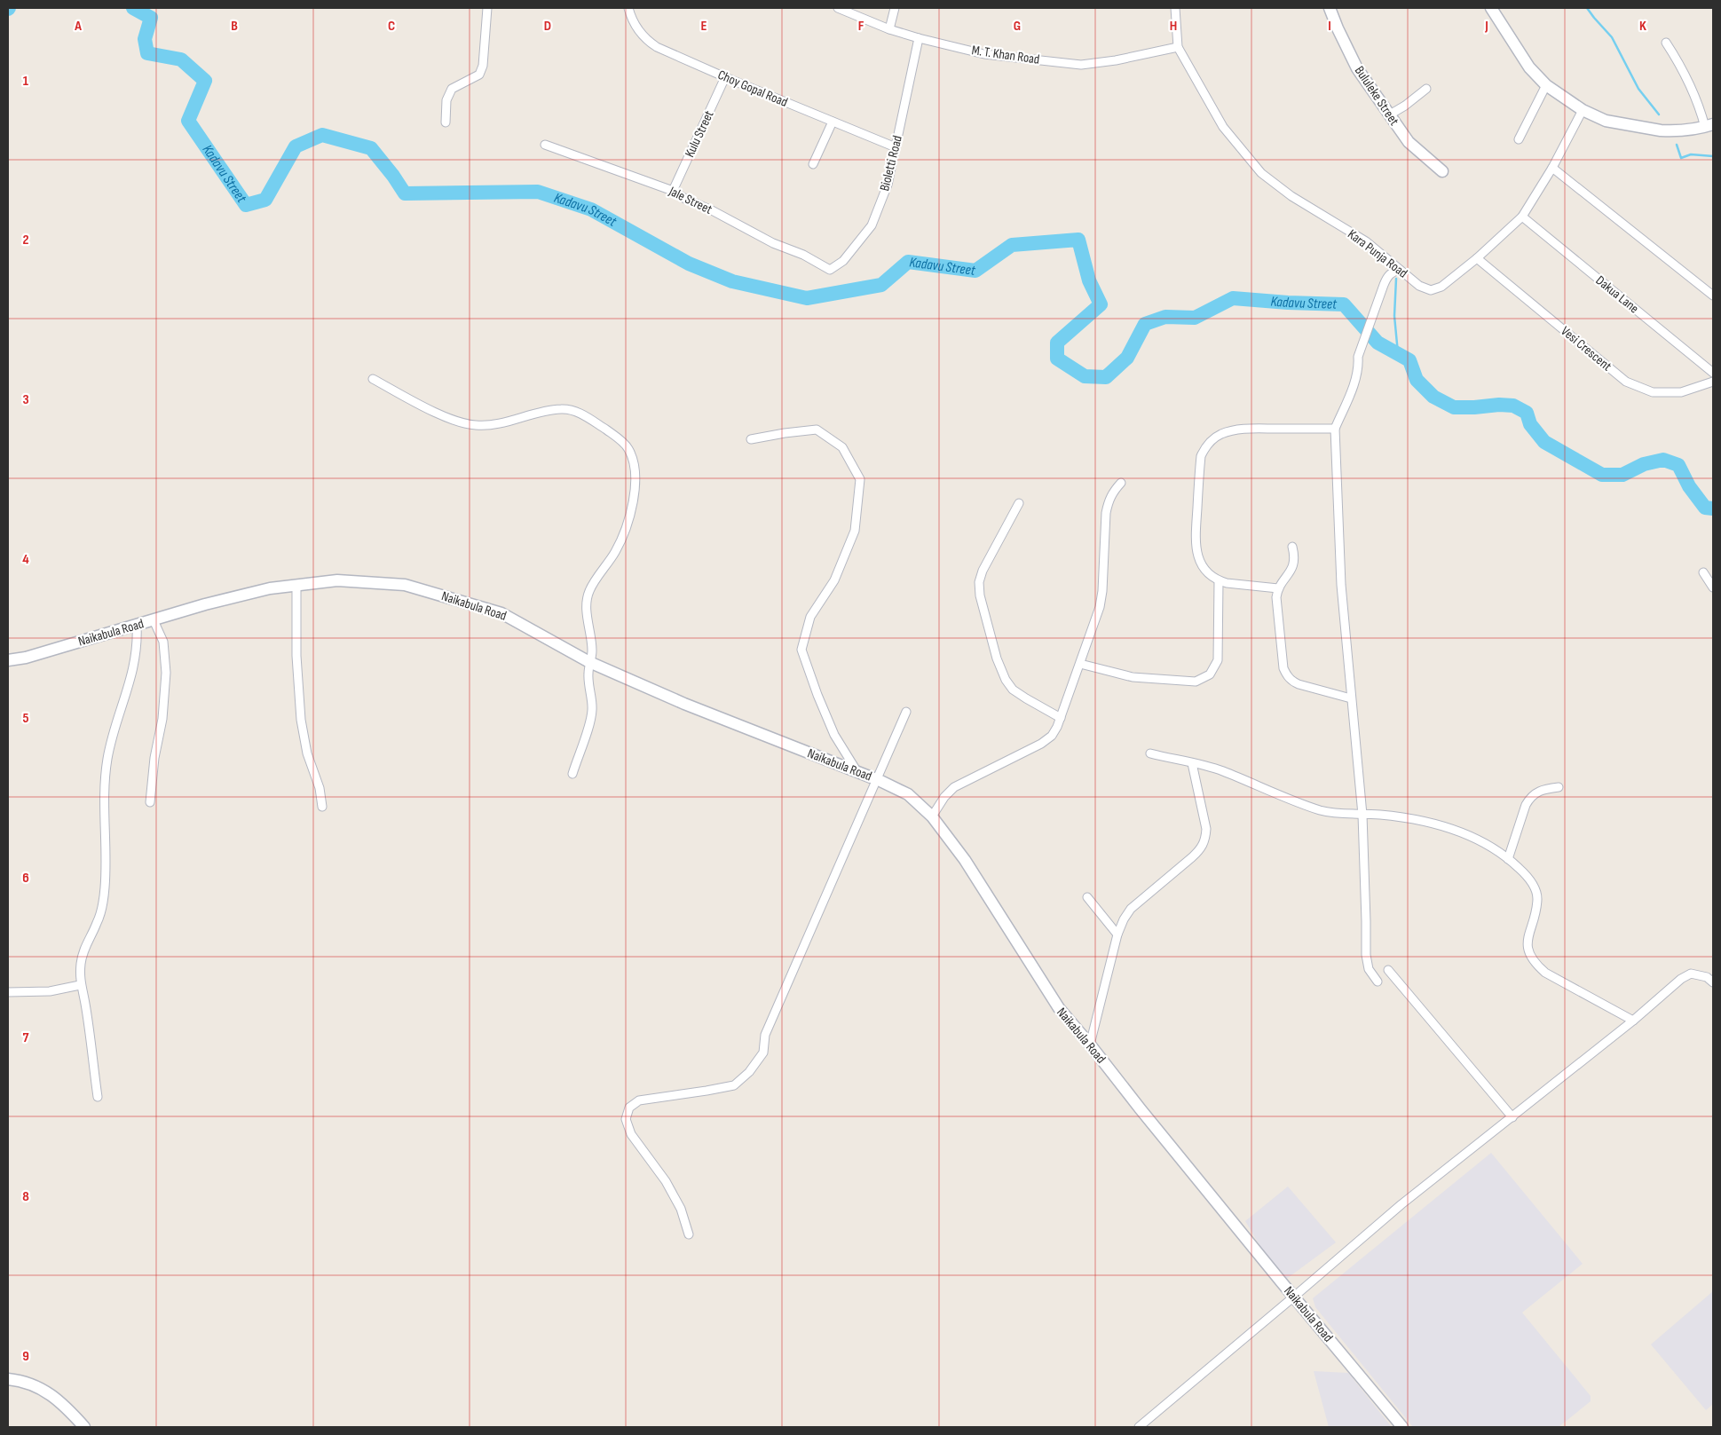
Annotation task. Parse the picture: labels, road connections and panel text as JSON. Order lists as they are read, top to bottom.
{
  "streets": {
    "street": [
      "M. T. Khan Road",
      "Choy Gopal Road",
      "Bululeke Street",
      "Kulu Street",
      "Bioletti Road",
      "Jale Street",
      "Kara Punja Road",
      "Dakua Lane",
      "Vesi Crescent",
      "Naikabula Road"
    ]
  },
  "crossings": [
    ["M. T. Khan Road", "Bioletti Road"],
    ["M. T. Khan Road", "Kara Punja Road"],
    ["Choy Gopal Road", "Kulu Street"],
    ["Choy Gopal Road", "Bioletti Road"],
    ["Kulu Street", "Jale Street"],
    ["Bioletti Road", "Jale Street"],
    ["Kara Punja Road", "Dakua Lane"],
    ["Kara Punja Road", "Vesi Crescent"]
  ],
  "water": ["Kadavu Street"],
  "grid": {
    "columns": [
      "A",
      "B",
      "C",
      "D",
      "E",
      "F",
      "G",
      "H",
      "I",
      "J",
      "K"
    ],
    "rows": [
      "1",
      "2",
      "3",
      "4",
      "5",
      "6",
      "7",
      "8",
      "9"
    ]
  }
}
